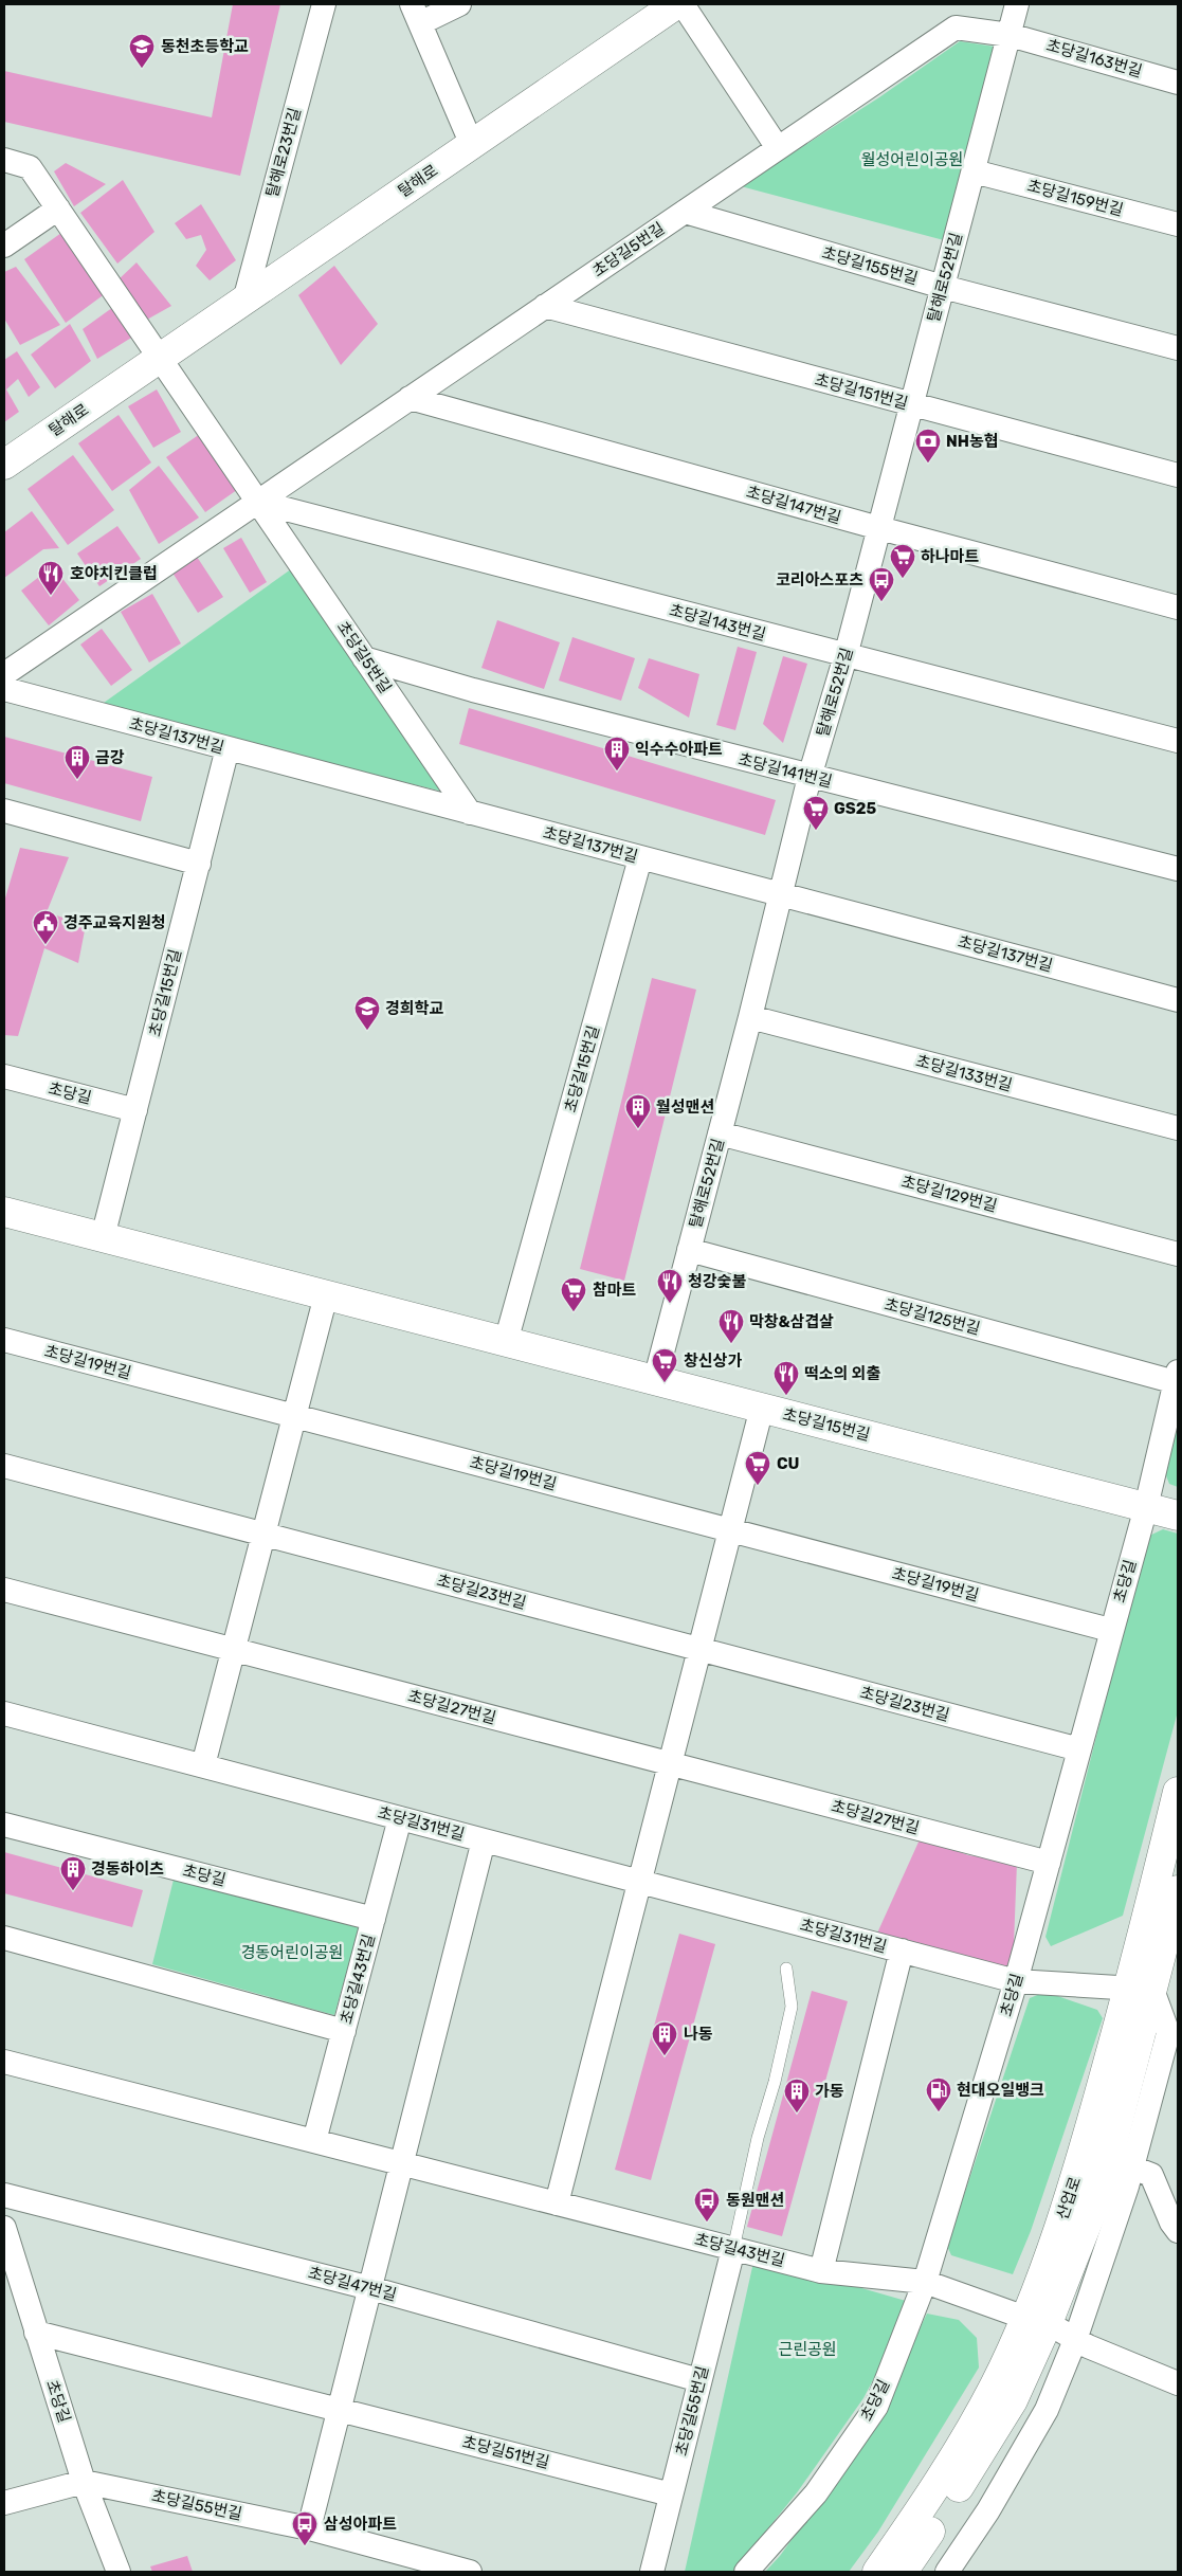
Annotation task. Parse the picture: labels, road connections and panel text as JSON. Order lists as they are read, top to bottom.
{
  "streets": {
    "street": [
      "초당길163번길",
      "탈해로23번길",
      "탈해로",
      "초당길159번길",
      "초당길5번길",
      "초당길155번길",
      "탈해로52번길",
      "초당길151번길",
      "초당길147번길",
      "초당길143번길",
      "초당길137번길",
      "초당길141번길",
      "초당길15번길",
      "초당길133번길",
      "초당길",
      "초당길129번길",
      "초당길125번길",
      "초당길19번길",
      "초당길23번길",
      "초당길27번길",
      "초당길31번길",
      "초당길43번길",
      "산업로",
      "초당길47번길",
      "초당길55번길",
      "초당길51번길"
    ]
  },
  "crossings": [
    ["초당길163번길", "초당길5번길"],
    ["초당길163번길", "탈해로52번길"],
    ["탈해로23번길", "탈해로"],
    ["초당길159번길", "탈해로52번길"],
    ["초당길5번길", "초당길155번길"],
    ["초당길5번길", "탈해로52번길"],
    ["초당길5번길", "초당길151번길"],
    ["초당길5번길", "초당길147번길"],
    ["초당길5번길", "초당길143번길"],
    ["초당길5번길", "초당길137번길"],
    ["초당길5번길", "초당길141번길"],
    ["초당길155번길", "탈해로52번길"],
    ["탈해로52번길", "초당길151번길"],
    ["탈해로52번길", "초당길147번길"],
    ["탈해로52번길", "초당길143번길"],
    ["탈해로52번길", "초당길137번길"],
    ["탈해로52번길", "초당길141번길"],
    ["탈해로52번길", "초당길15번길"],
    ["탈해로52번길", "초당길133번길"],
    ["탈해로52번길", "초당길129번길"],
    ["탈해로52번길", "초당길125번길"],
    ["초당길137번길", "초당길15번길"],
    ["초당길15번길", "초당길"],
    ["초당길", "초당길125번길"],
    ["초당길", "초당길19번길"],
    ["초당길", "초당길23번길"],
    ["초당길", "초당길27번길"],
    ["초당길", "초당길31번길"],
    ["초당길", "초당길43번길"],
    ["초당길", "초당길55번길"],
    ["초당길", "초당길51번길"],
    ["초당길31번길", "초당길43번길"],
    ["초당길31번길", "산업로"],
    ["초당길43번길", "산업로"],
    ["초당길43번길", "초당길55번길"],
    ["초당길47번길", "초당길55번길"],
    ["초당길55번길", "초당길51번길"]
  ],
  "parks": ["월성어린이공원", "경동어린이공원", "근린공원"],
  "places": {
    "school or university": ["동천초등학교", "경희학교"],
    "bank": ["NH농협"],
    "supermarket": [
      "하나마트",
      "GS25",
      "참마트",
      "창신상가",
      "CU"
    ],
    "restaurant": [
      "호야치킨클럽",
      "청강숯불",
      "막창&삼겹살",
      "떡소의 외출"
    ],
    "bus stop": ["코리아스포츠", "동원맨션", "삼성아파트"],
    "building": [
      "익수수아파트",
      "금강",
      "월성맨션",
      "경동하이츠",
      "나동",
      "가동"
    ],
    "public building": ["경주교육지원청"],
    "fuel station": ["현대오일뱅크"]
  }
}
